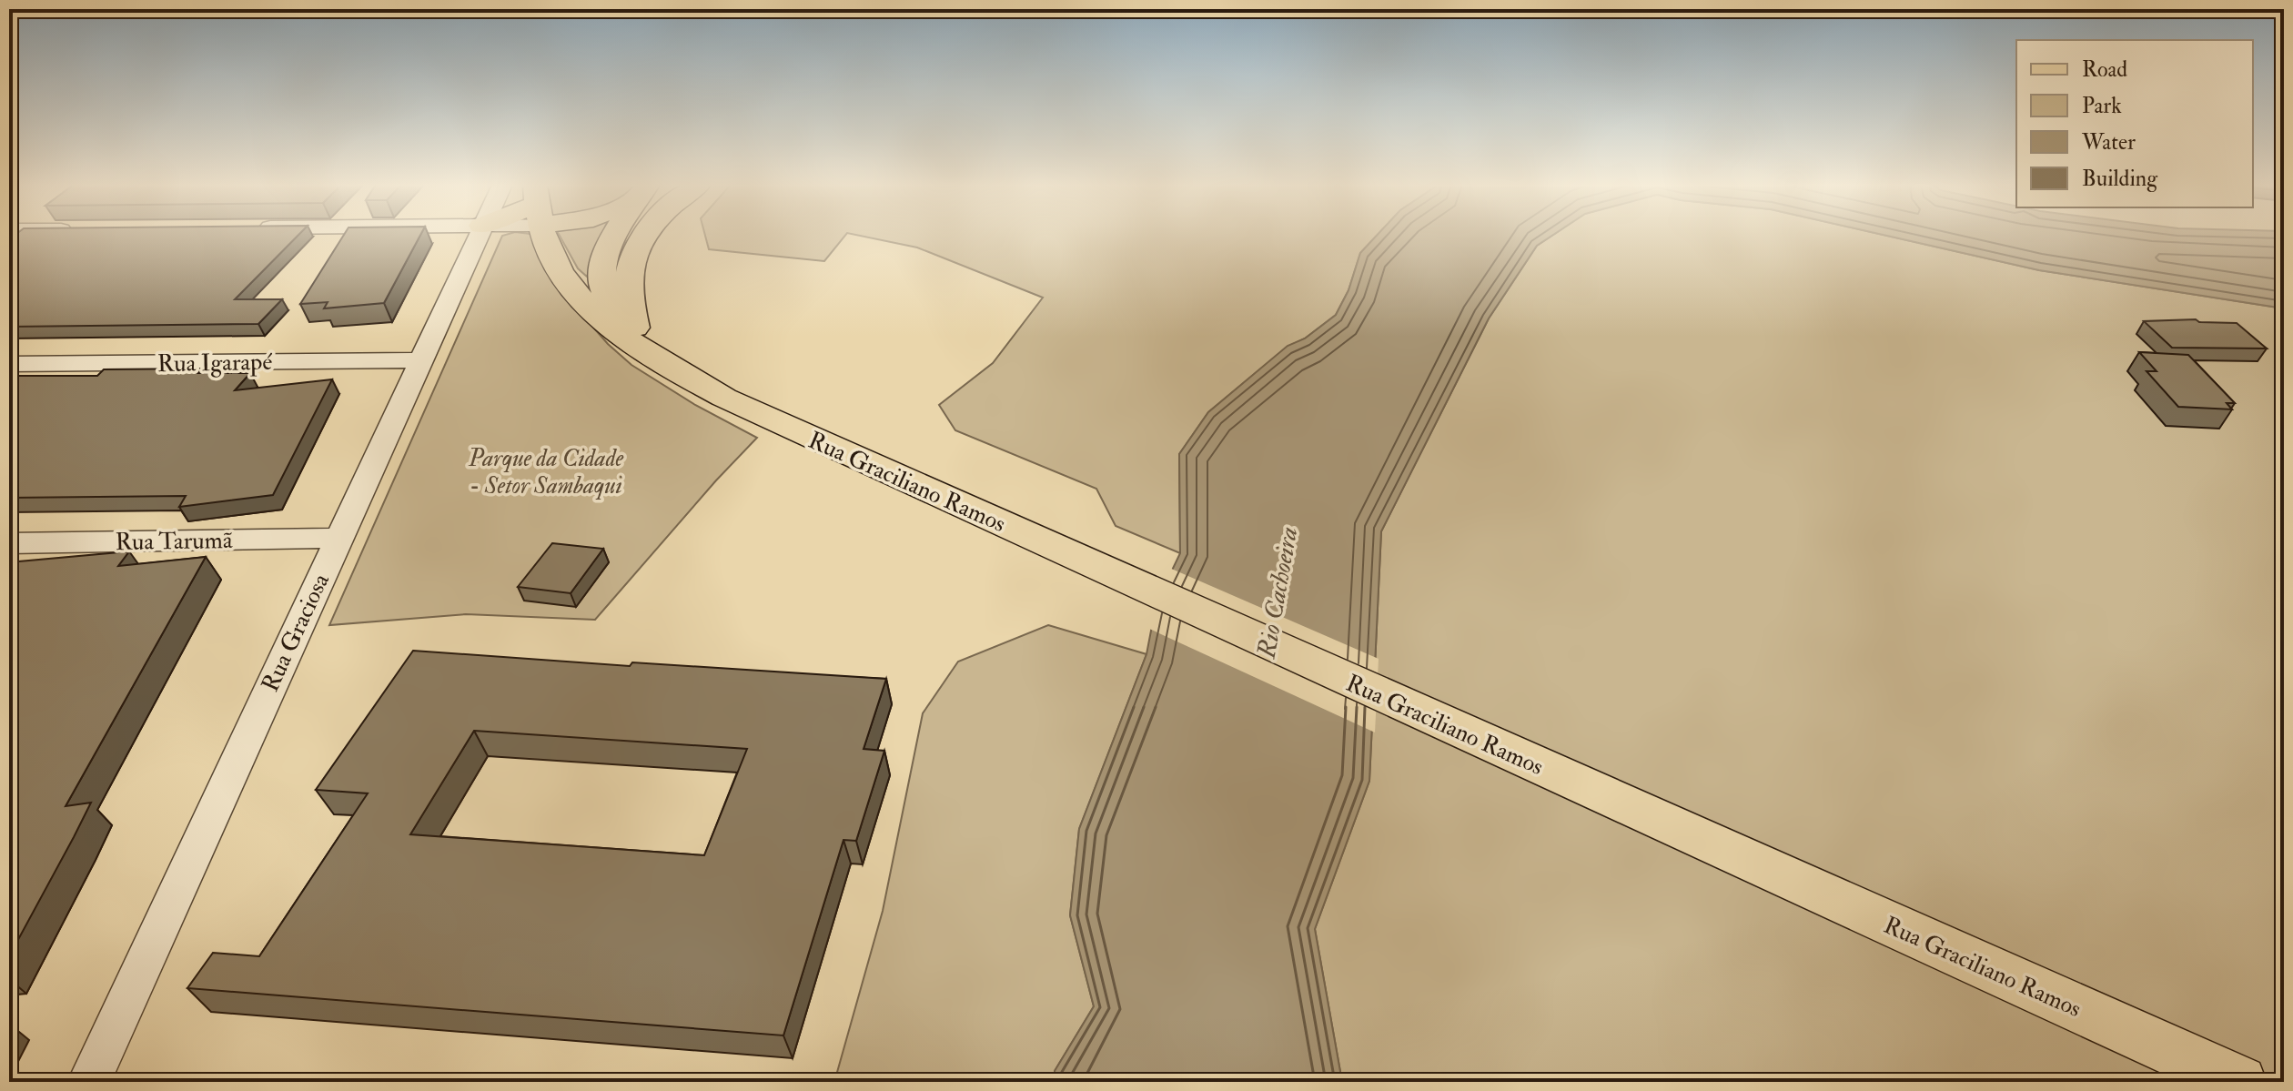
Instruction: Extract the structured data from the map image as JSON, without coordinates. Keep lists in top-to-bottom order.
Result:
{
  "streets": {
    "main road": ["Rua Graciliano Ramos"],
    "street": ["Rua Igarapé", "Rua Tarumã", "Rua Graciosa"]
  },
  "crossings": [
    ["Rua Igarapé", "Rua Graciosa"],
    ["Rua Tarumã", "Rua Graciosa"]
  ],
  "water": ["Rio Cachoeira"],
  "parks": ["Parque da Cidade - Setor Sambaqui"],
  "legend": [
    "Road",
    "Park",
    "Water",
    "Building"
  ]
}
